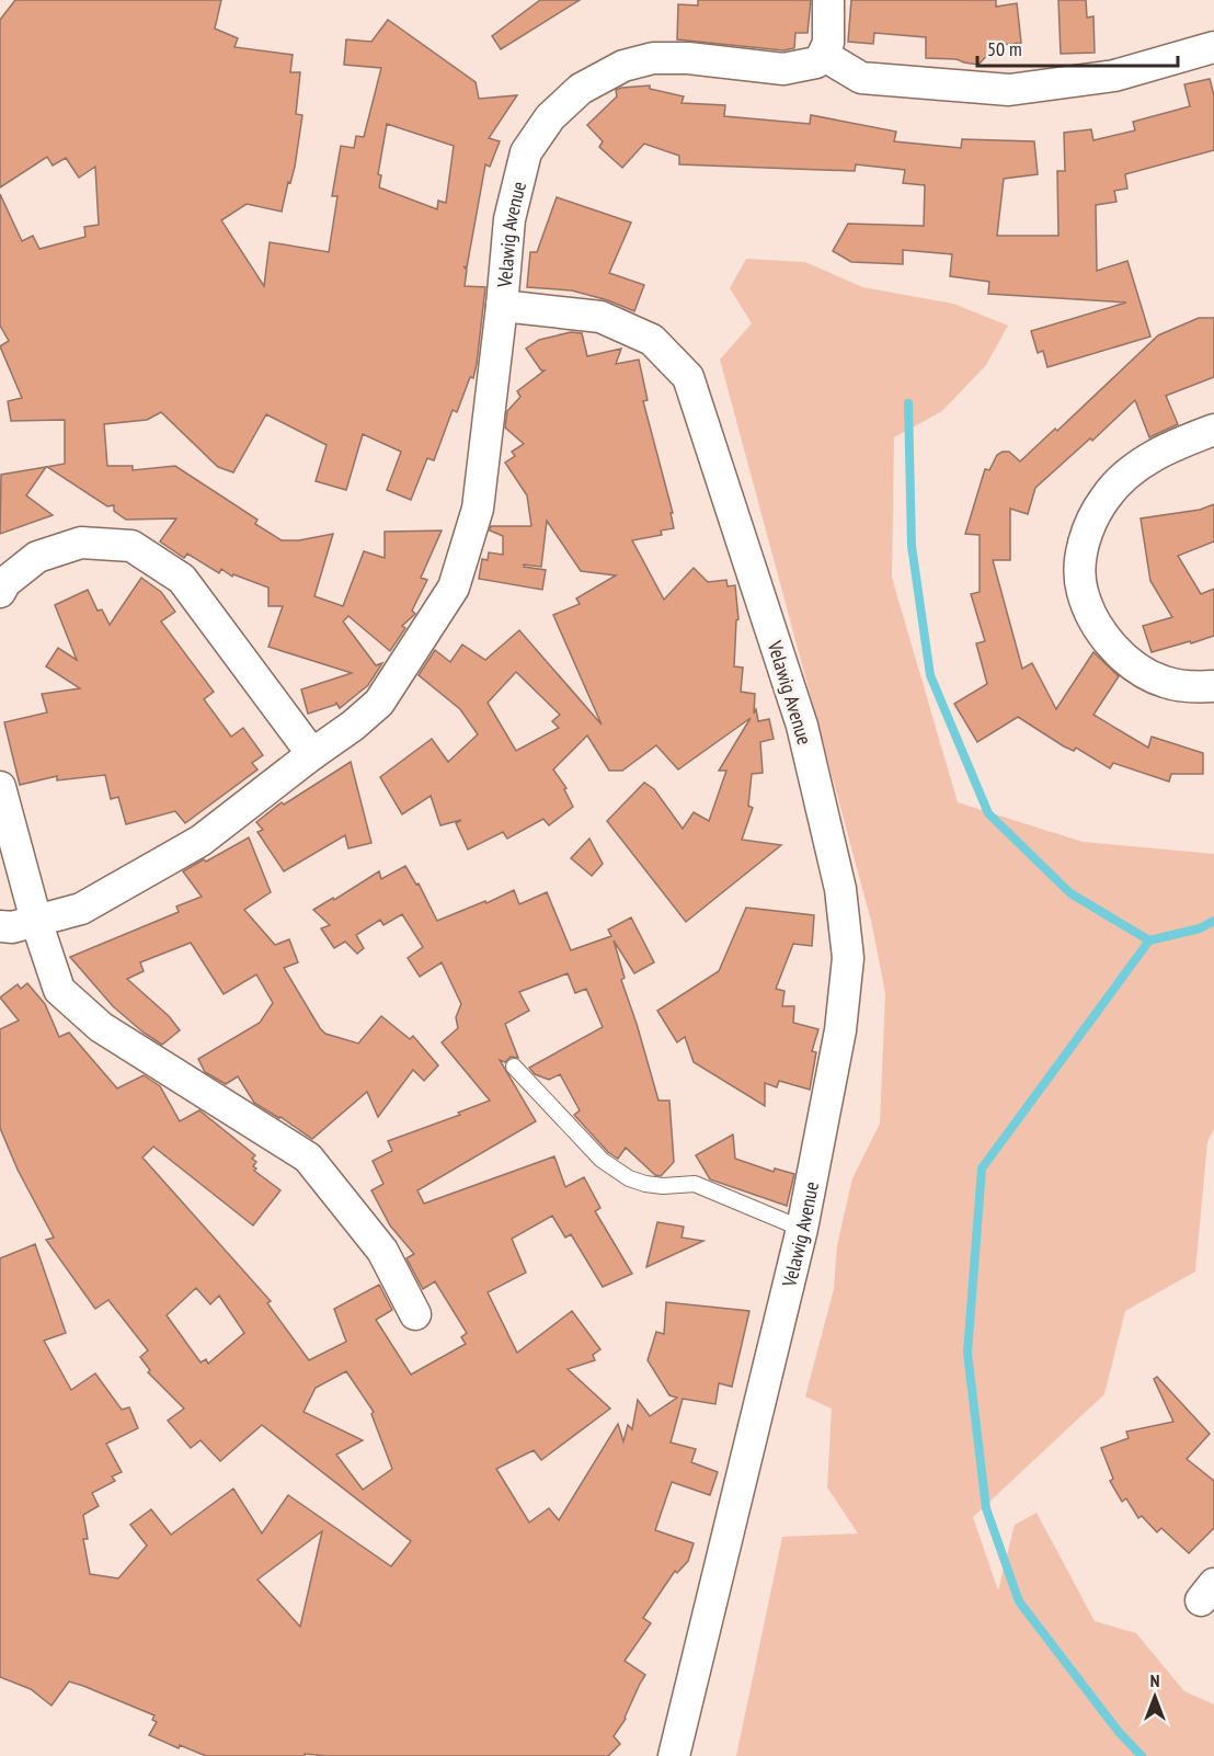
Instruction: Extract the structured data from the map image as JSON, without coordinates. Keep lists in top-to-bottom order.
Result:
{
  "streets": {
    "street": ["Velawig Avenue"]
  },
  "scale_bar": "50 m",
  "north": "top"
}
